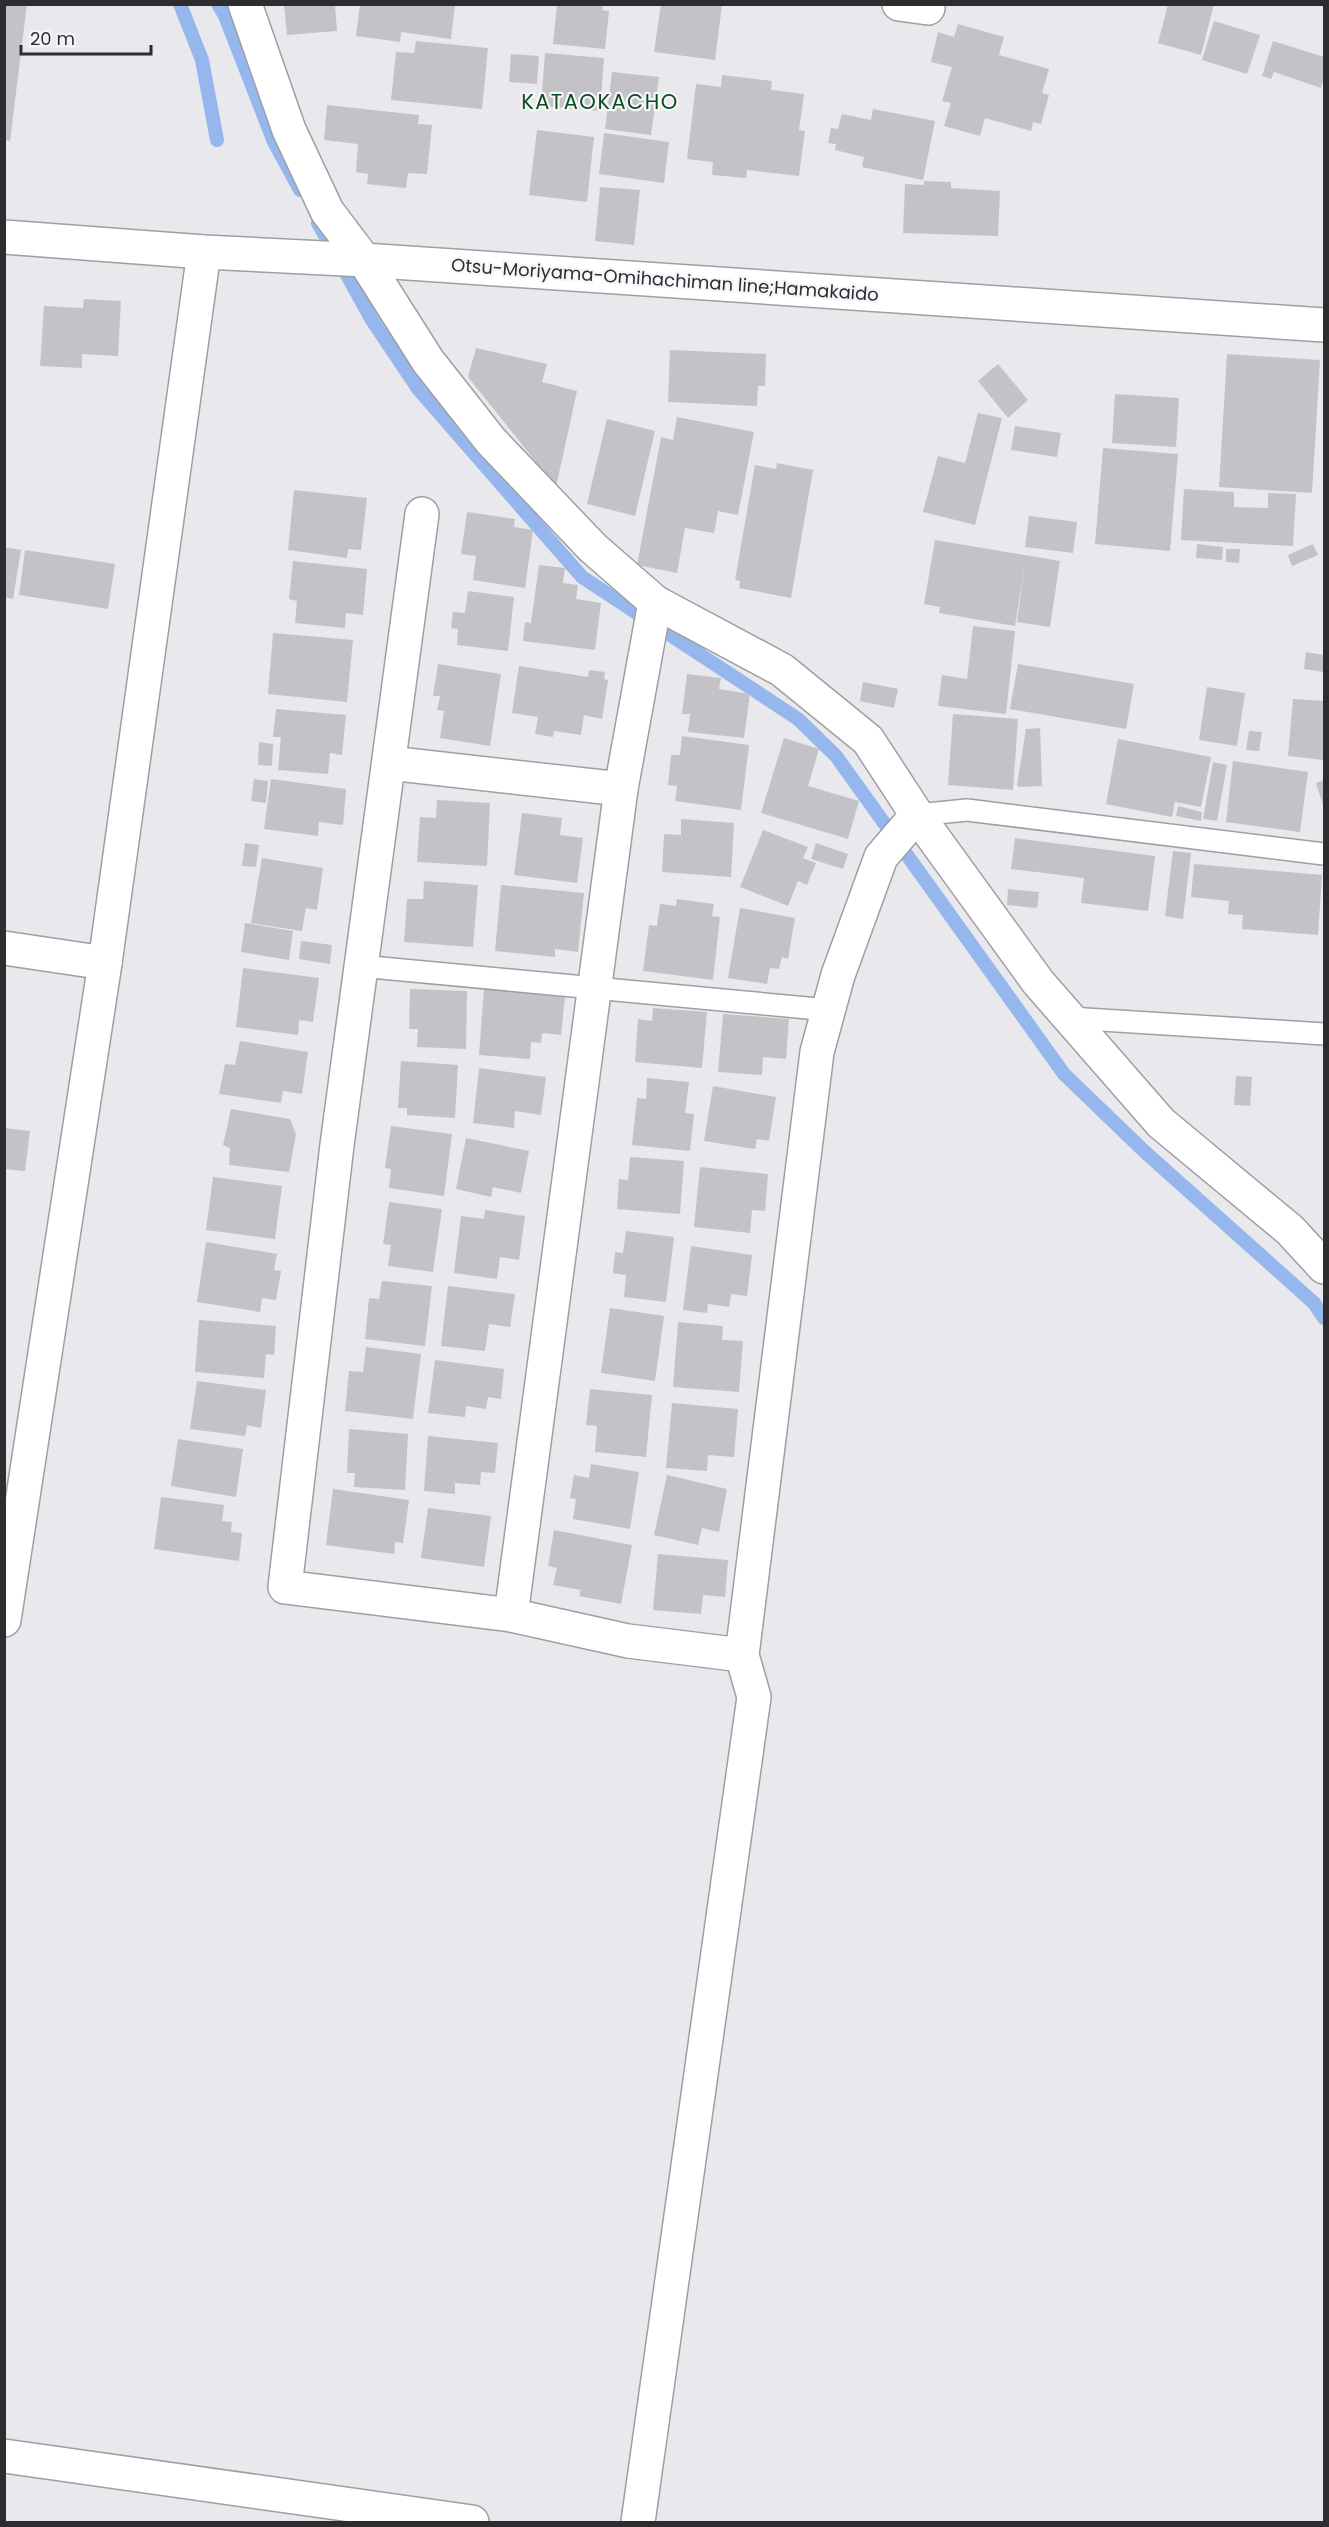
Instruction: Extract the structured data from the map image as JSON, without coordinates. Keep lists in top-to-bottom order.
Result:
{
  "streets": {
    "street": ["Otsu-Moriyama-Omihachiman line;Hamakaido"]
  },
  "districts": ["KATAOKACHO"],
  "scale_bar": "20 m"
}
